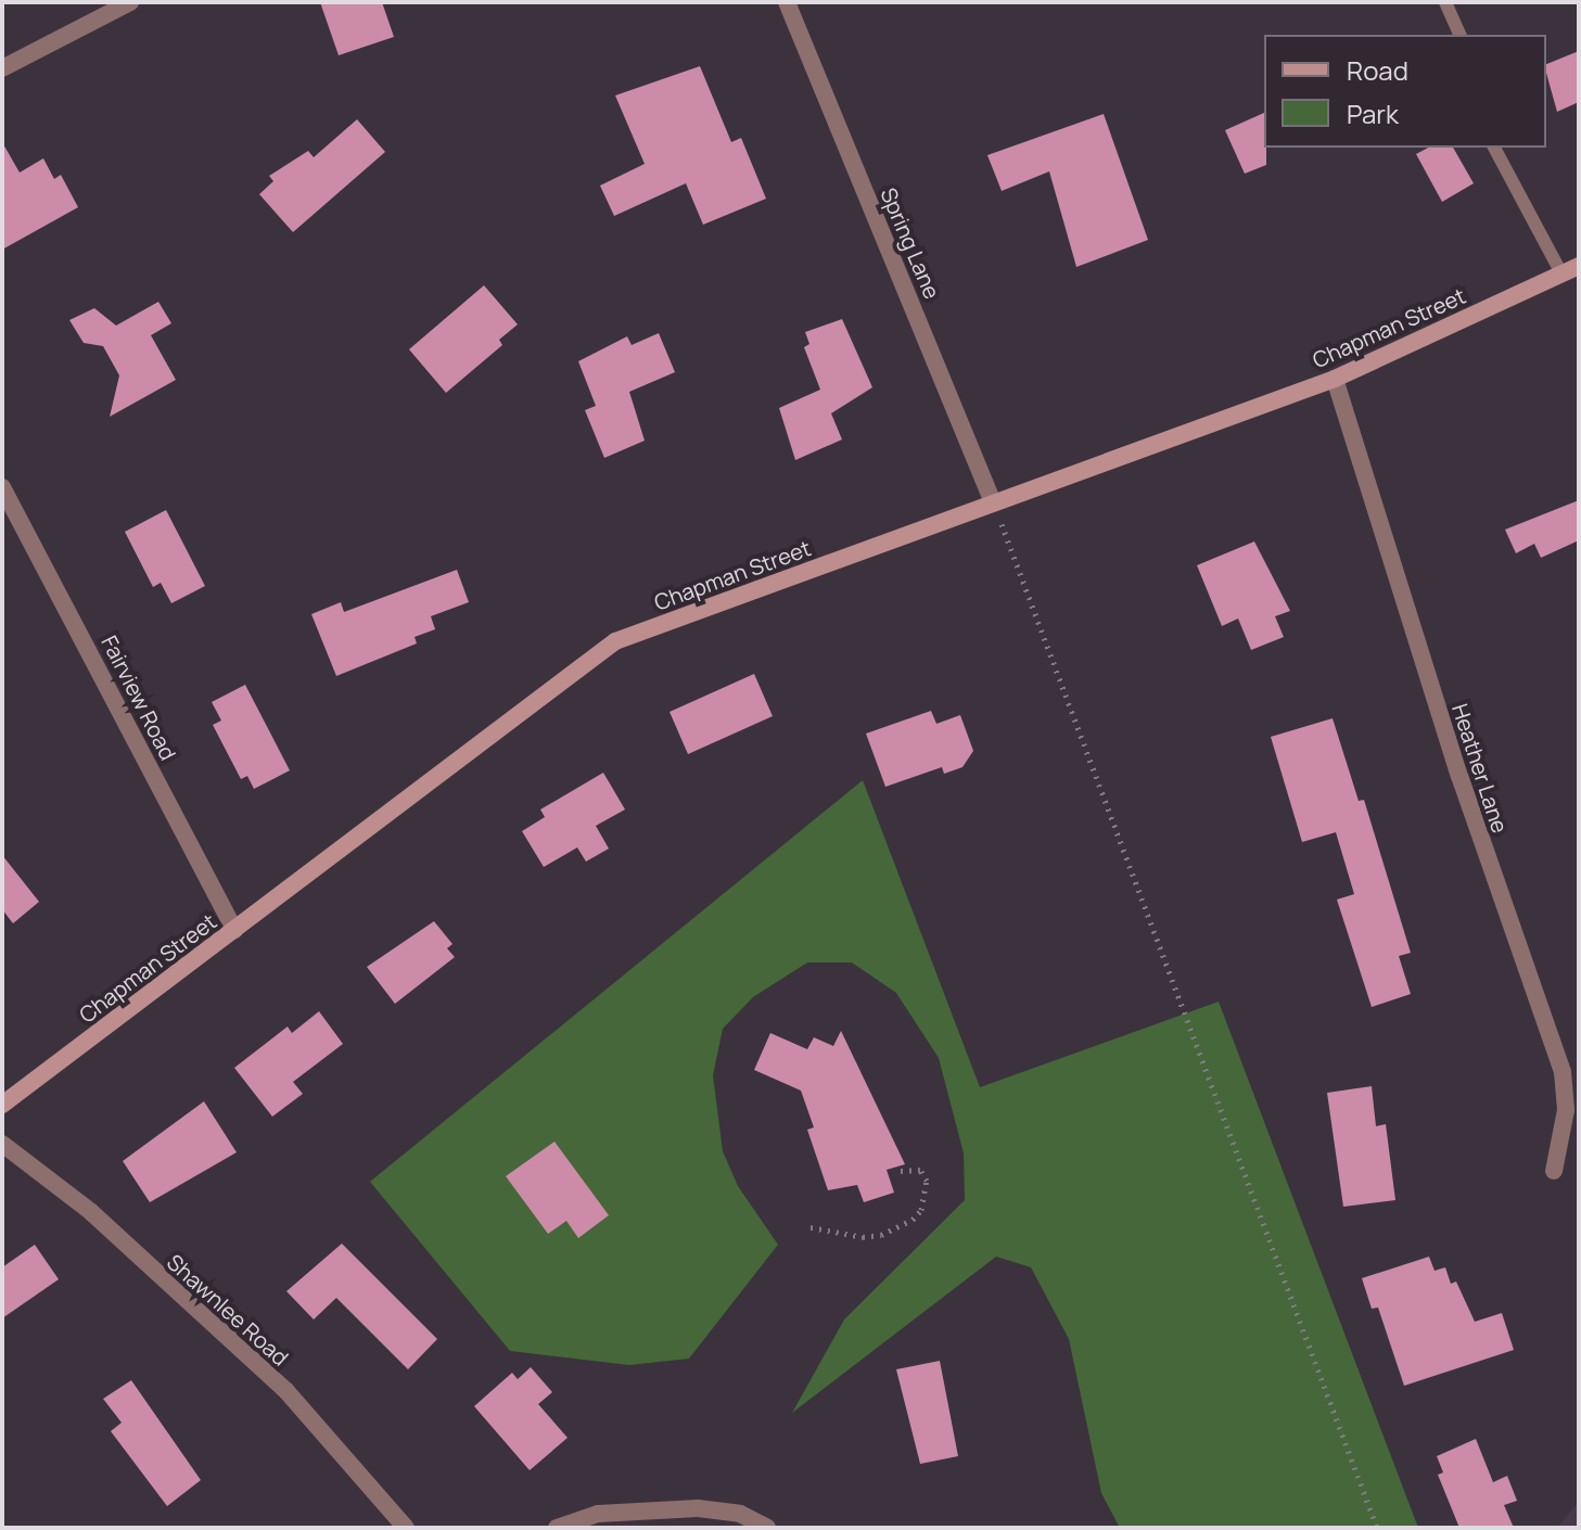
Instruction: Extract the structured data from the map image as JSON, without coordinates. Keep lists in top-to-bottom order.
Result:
{
  "streets": {
    "street": [
      "Spring Lane",
      "Chapman Street",
      "Fairview Road",
      "Heather Lane",
      "Shawnlee Road"
    ]
  },
  "crossings": [
    ["Spring Lane", "Chapman Street"],
    ["Chapman Street", "Fairview Road"],
    ["Chapman Street", "Heather Lane"]
  ],
  "legend": ["Road", "Park"]
}
